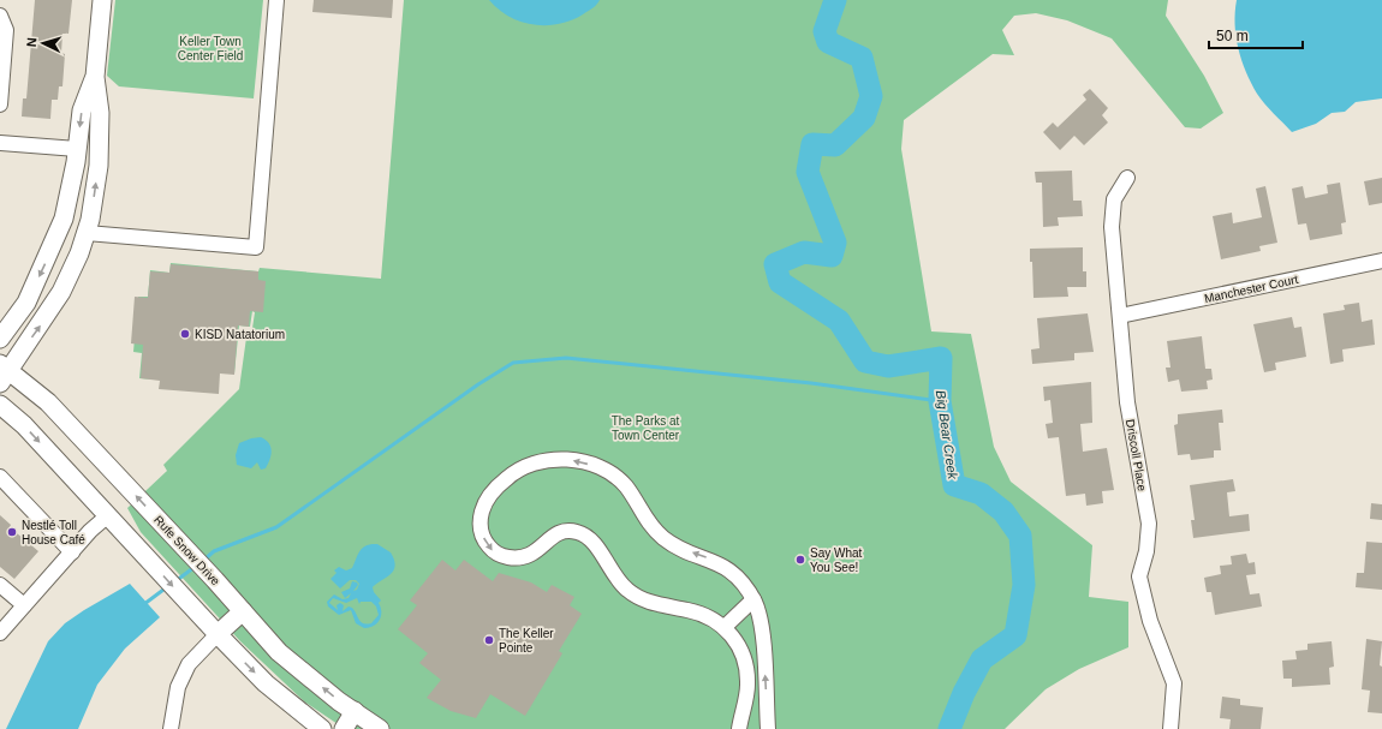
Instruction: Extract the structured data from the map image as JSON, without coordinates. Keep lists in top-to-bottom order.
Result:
{
  "streets": {
    "main road": ["Rufe Snow Drive"],
    "street": ["Manchester Court", "Driscoll Place"]
  },
  "crossings": [
    ["Manchester Court", "Driscoll Place"]
  ],
  "water": ["Big Bear Creek"],
  "parks": ["Keller Town Center Field", "The Parks at Town Center"],
  "places": [
    "KISD Natatorium",
    "Nestlé Toll House Café",
    "Say What You See!",
    "The Keller Pointe"
  ],
  "scale_bar": "50 m",
  "north": "left"
}
